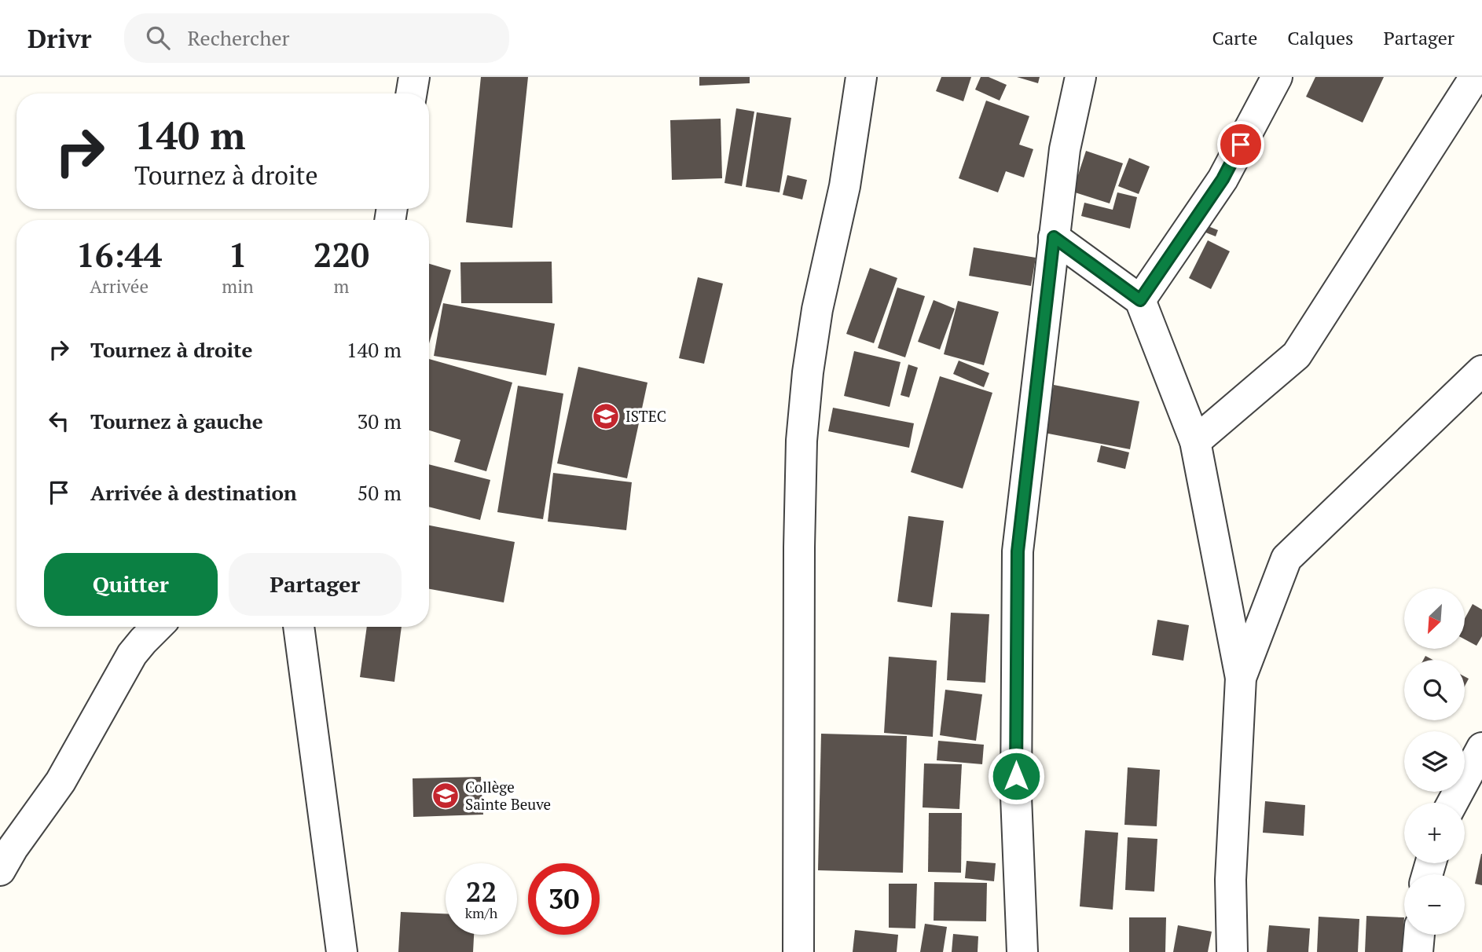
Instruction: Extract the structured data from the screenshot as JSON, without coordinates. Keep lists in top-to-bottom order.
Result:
{
  "places": {
    "school or university": ["ISTEC", "Collège Sainte Beuve"]
  },
  "north": "bottom left",
  "page": {
    "header": "Drivr",
    "search": "Rechercher",
    "nav": ["Carte", "Calques", "Partager"],
    "turn": ["140 m", "Tournez à droite"],
    "eta": [
      "16:44",
      "Arrivée",
      "1",
      "min",
      "220",
      "m"
    ],
    "list": [
      {
        "name": "Tournez à droite",
        "value": "140 m"
      },
      {
        "name": "Tournez à gauche",
        "value": "30 m"
      },
      {
        "name": "Arrivée à destination",
        "value": "50 m"
      }
    ],
    "buttons": ["Quitter", "Partager"],
    "map_buttons": ["+", "−"],
    "speed": "22 km/h",
    "limit": "30"
  }
}
